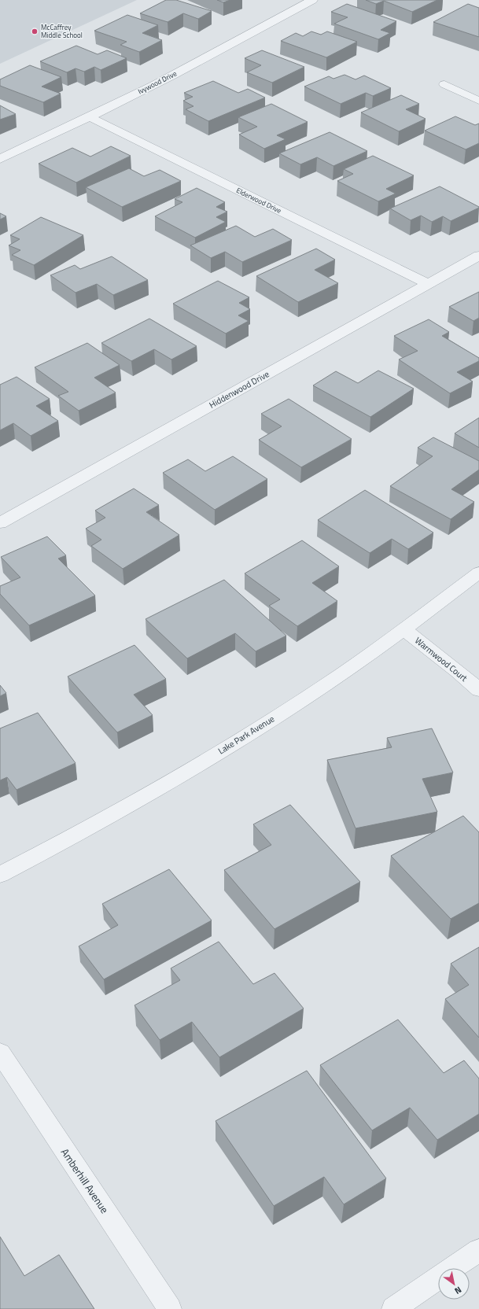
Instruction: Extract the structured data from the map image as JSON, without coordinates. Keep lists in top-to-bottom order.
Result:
{
  "streets": {
    "street": [
      "Ivywood Drive",
      "Elderwood Drive",
      "Hiddenwood Drive",
      "Warmwood Court",
      "Lake Park Avenue",
      "Amberhill Avenue"
    ]
  },
  "crossings": [
    ["Ivywood Drive", "Elderwood Drive"],
    ["Elderwood Drive", "Hiddenwood Drive"],
    ["Warmwood Court", "Lake Park Avenue"]
  ],
  "places": ["McCaffrey Middle School"],
  "north": "bottom right"
}
